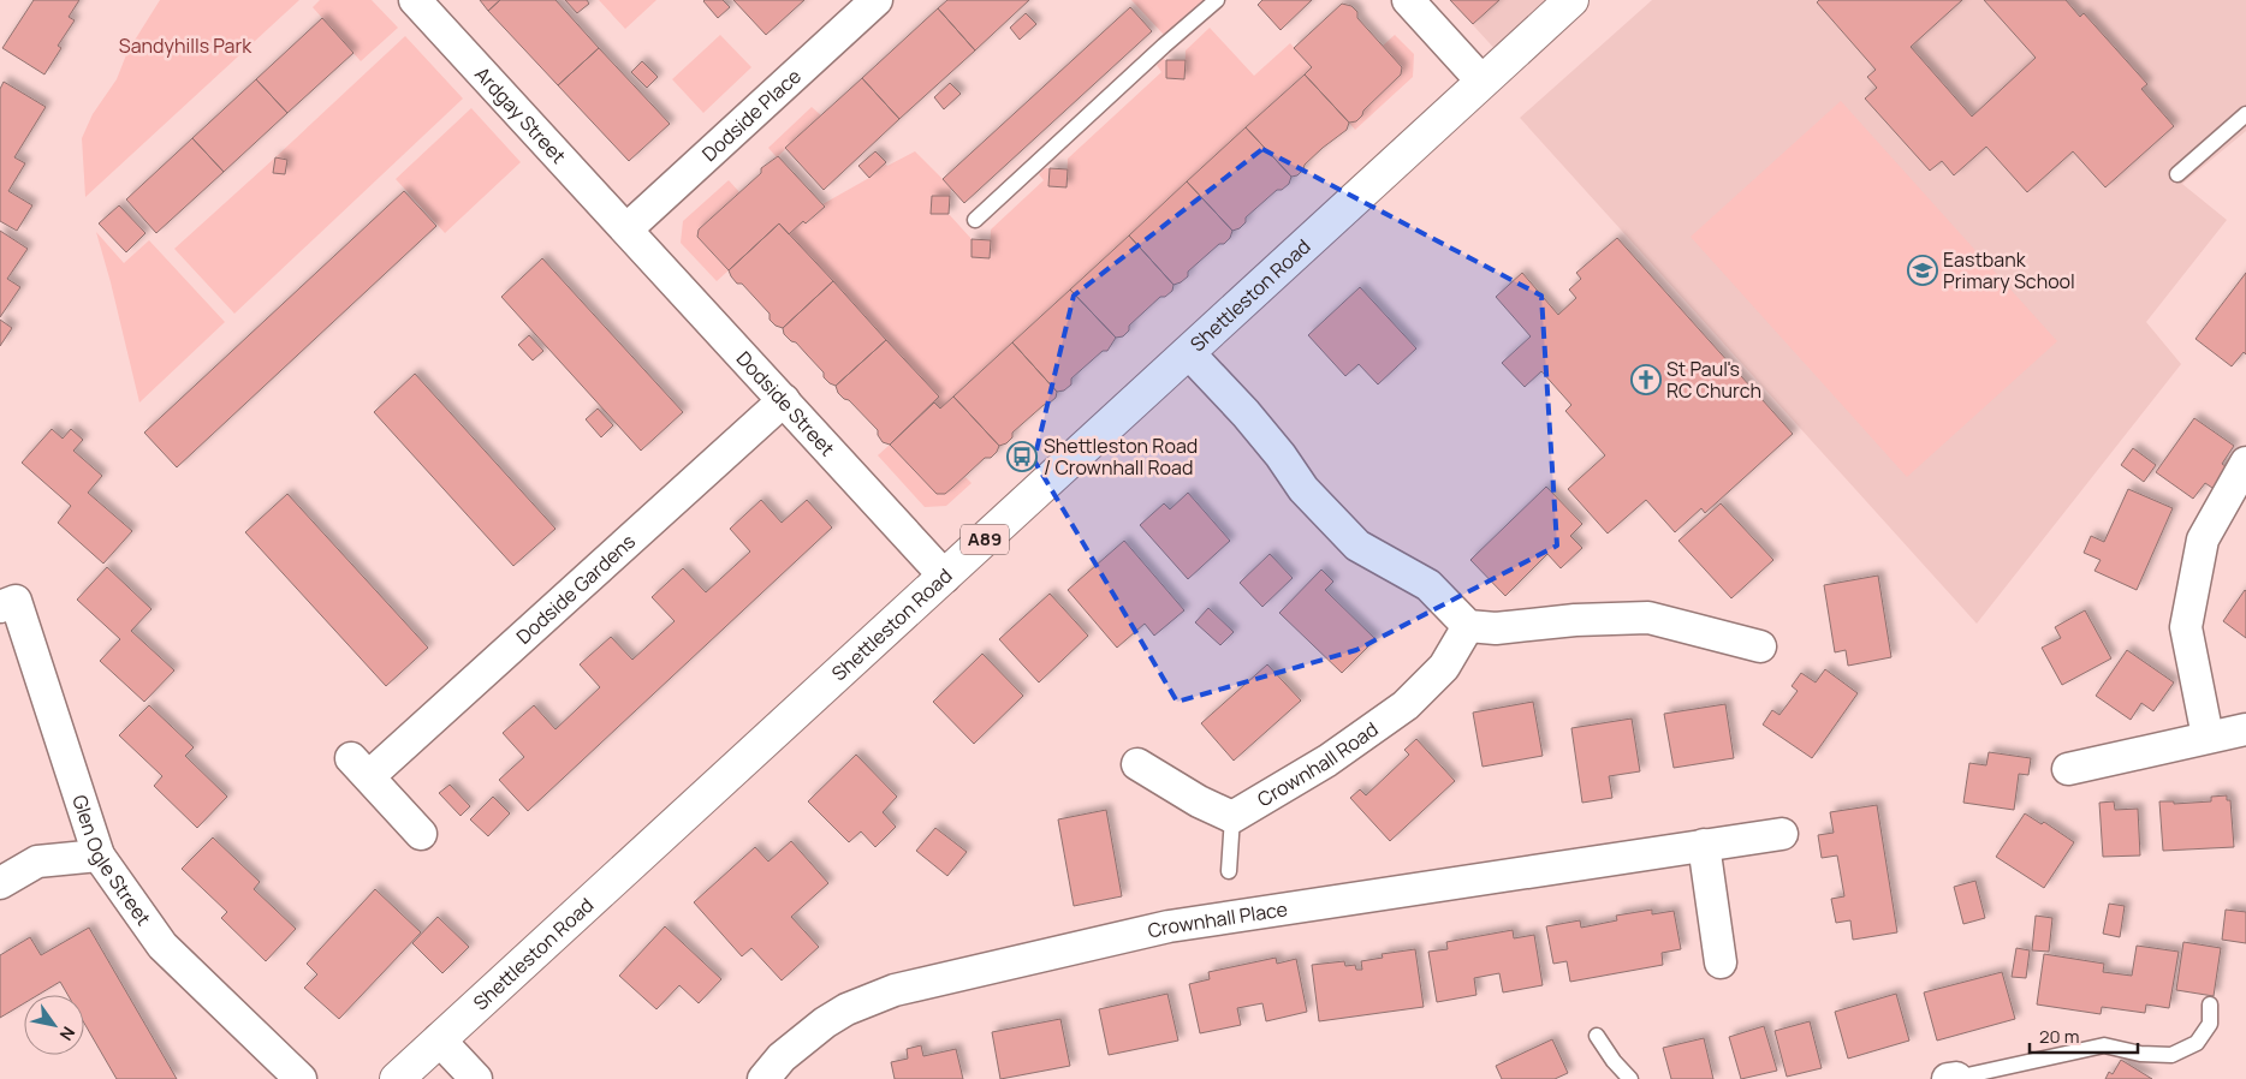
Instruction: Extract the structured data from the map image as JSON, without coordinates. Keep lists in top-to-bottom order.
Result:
{
  "streets": {
    "main road": ["Shettleston Road", "A89"],
    "street": [
      "Dodside Place",
      "Ardgay Street",
      "Dodside Street",
      "Dodside Gardens",
      "Crownhall Road",
      "Glen Ogle Street",
      "Crownhall Place"
    ]
  },
  "crossings": [
    ["Dodside Place", "Ardgay Street"],
    ["Dodside Place", "Dodside Street"],
    ["Ardgay Street", "Dodside Street"],
    ["Shettleston Road", "Dodside Street"],
    ["Dodside Street", "Dodside Gardens"]
  ],
  "parks": ["Sandyhills Park"],
  "places": {
    "school or university": ["Eastbank Primary School"],
    "church": ["St Paul's RC Church"],
    "bus stop": ["Shettleston Road / Crownhall Road"]
  },
  "scale_bar": "20 m",
  "north": "bottom right"
}
